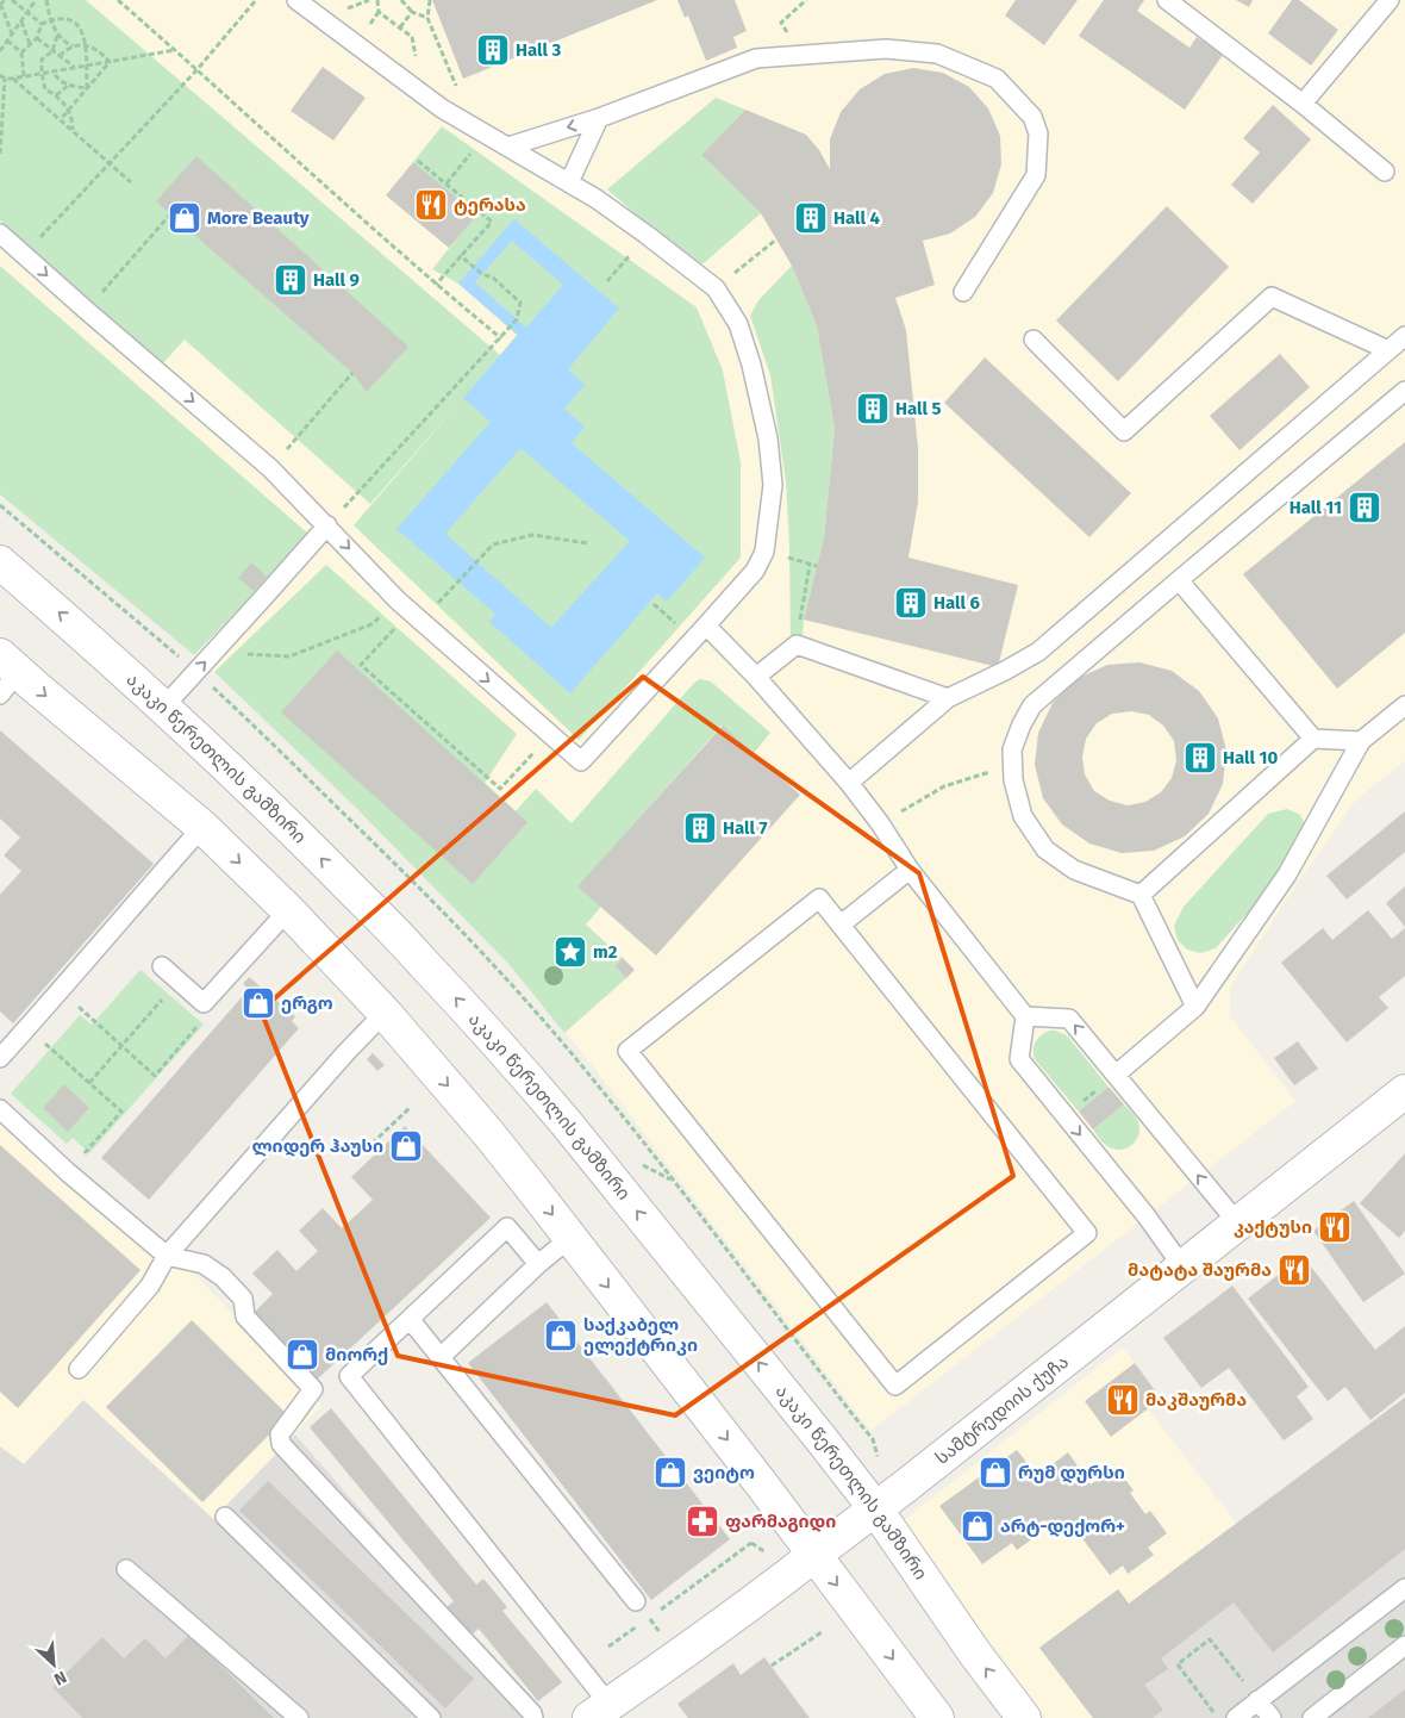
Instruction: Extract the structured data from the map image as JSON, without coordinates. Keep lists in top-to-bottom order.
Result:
{
  "streets": {
    "main road": ["აკაკი წერეთლის გამზირი", "სამტრედიის ქუჩა"]
  },
  "crossings": [
    ["აკაკი წერეთლის გამზირი", "სამტრედიის ქუჩა"]
  ],
  "places": {
    "building": [
      "Hall 3",
      "Hall 4",
      "Hall 9",
      "Hall 5",
      "Hall 11",
      "Hall 6",
      "Hall 10",
      "Hall 7"
    ],
    "restaurant": [
      "ტერასა",
      "კაქტუსი",
      "მატატა შაურმა",
      "მაკშაურმა"
    ],
    "shop": [
      "More Beauty",
      "ერგო",
      "ლიდერ ჰაუსი",
      "საქკაბელ ელექტრიკი",
      "მიორქ",
      "ვეიტო",
      "რუმ დურსი",
      "არტ-დექორ+"
    ],
    "place": ["m2"],
    "pharmacy": ["ფარმაგიდი"]
  },
  "north": "bottom right"
}
